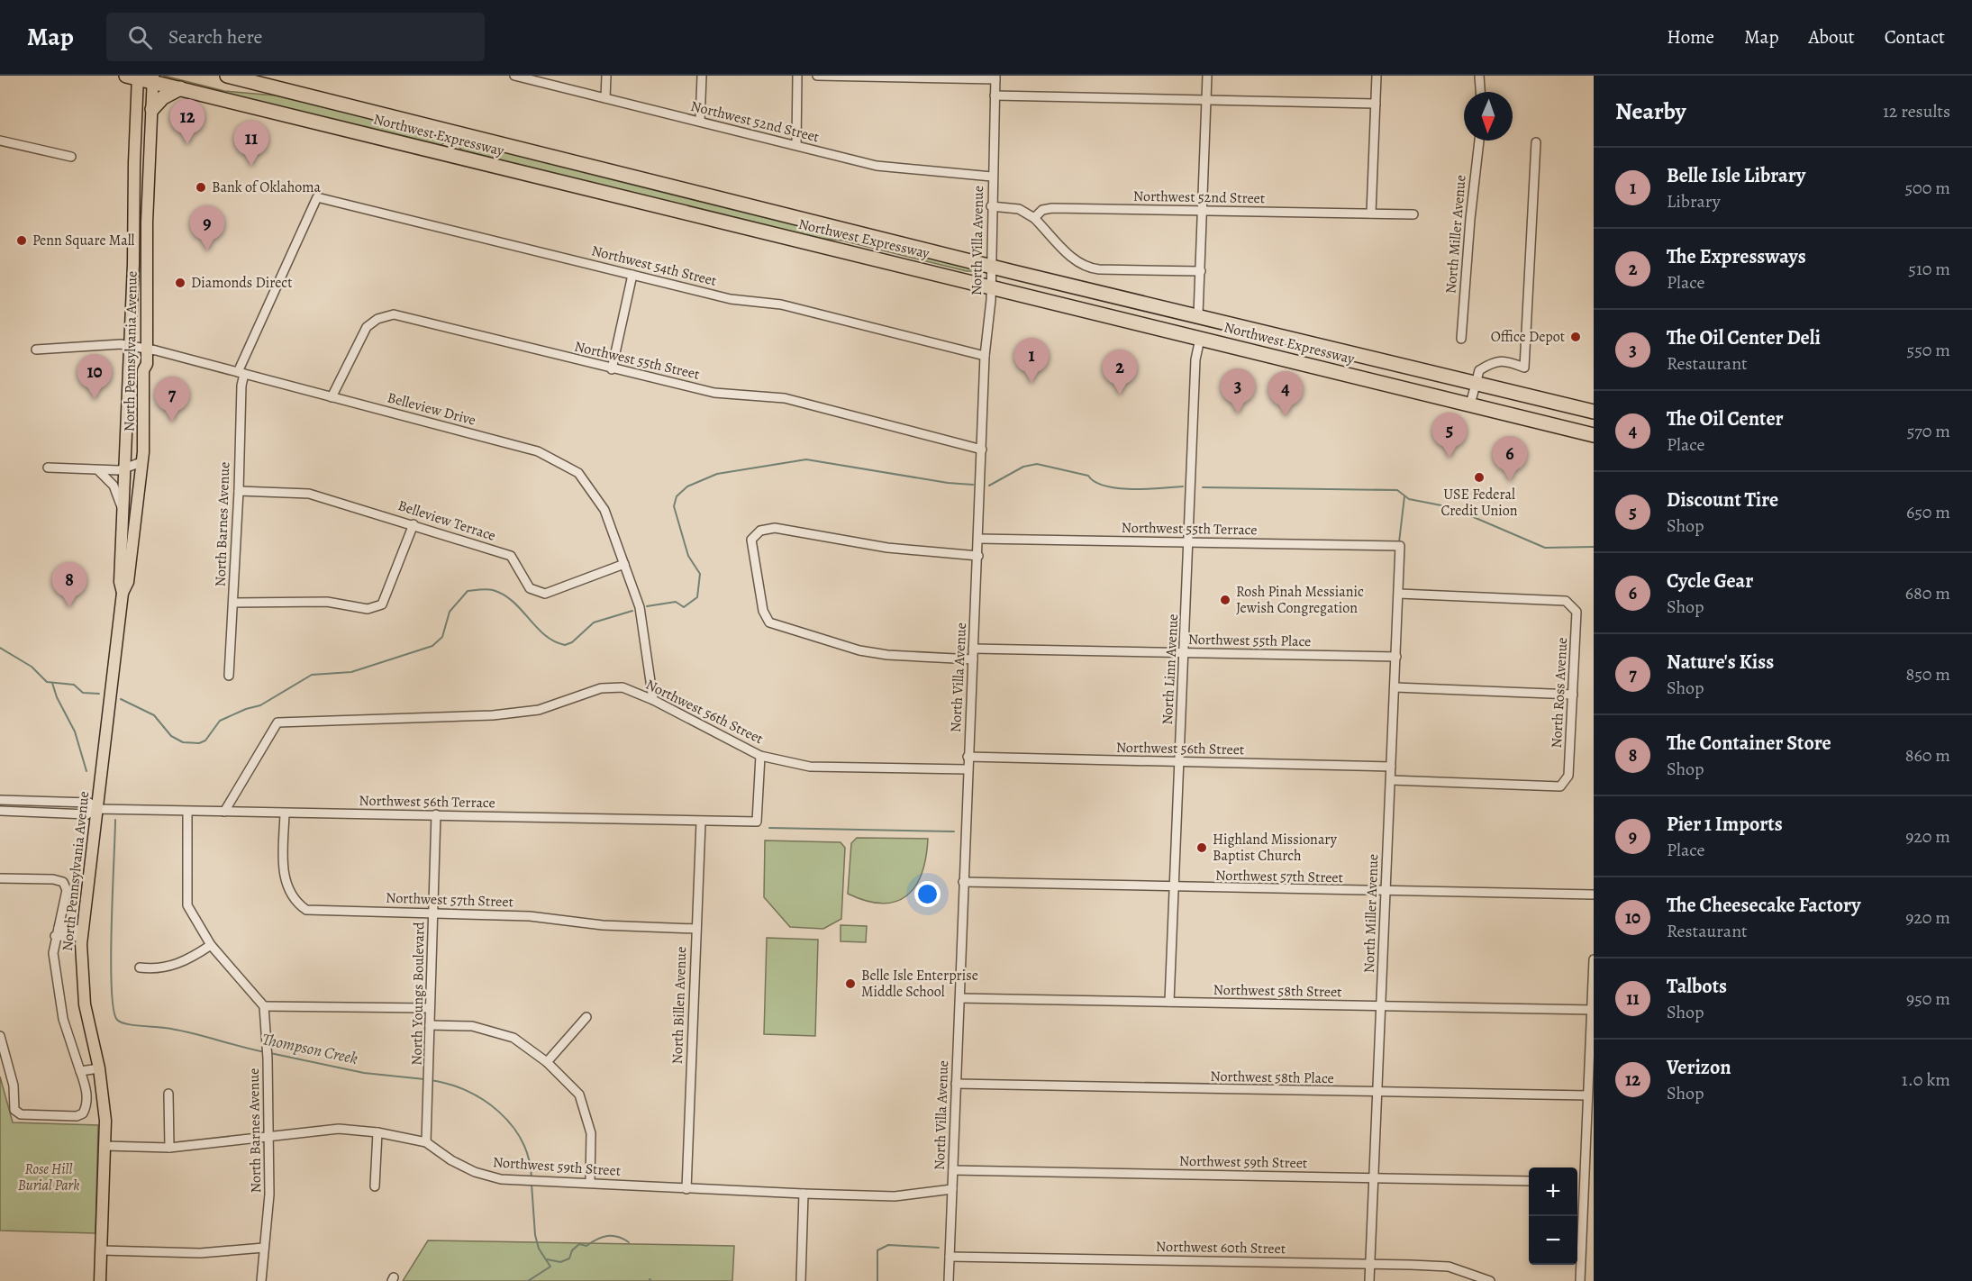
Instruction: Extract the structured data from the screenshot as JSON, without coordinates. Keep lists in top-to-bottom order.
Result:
{
  "streets": {
    "highway": ["Northwest Expressway"],
    "main road": ["North Pennsylvania Avenue"],
    "street": [
      "Northwest 52nd Street",
      "North Miller Avenue",
      "North Villa Avenue",
      "Northwest 54th Street",
      "Northwest 55th Street",
      "Belleview Drive",
      "Belleview Terrace",
      "North Barnes Avenue",
      "Northwest 55th Terrace",
      "Northwest 55th Place",
      "North Linn Avenue",
      "North Ross Avenue",
      "Northwest 56th Street",
      "Northwest 56th Terrace",
      "Northwest 57th Street",
      "Northwest 58th Street",
      "North Youngs Boulevard",
      "North Billen Avenue",
      "Northwest 58th Place",
      "Northwest 59th Street",
      "Northwest 60th Street"
    ]
  },
  "crossings": [
    ["Northwest 52nd Street", "North Villa Avenue"],
    ["Northwest Expressway", "North Villa Avenue"],
    ["Northwest Expressway", "North Pennsylvania Avenue"],
    ["Northwest Expressway", "North Linn Avenue"],
    ["North Miller Avenue", "Northwest 55th Terrace"],
    ["North Miller Avenue", "Northwest 55th Place"],
    ["North Miller Avenue", "North Ross Avenue"],
    ["North Miller Avenue", "Northwest 56th Street"],
    ["North Miller Avenue", "Northwest 57th Street"],
    ["North Miller Avenue", "Northwest 58th Street"],
    ["North Miller Avenue", "Northwest 58th Place"],
    ["North Miller Avenue", "Northwest 59th Street"],
    ["North Miller Avenue", "Northwest 60th Street"],
    ["North Villa Avenue", "Northwest 54th Street"],
    ["North Villa Avenue", "Northwest 55th Street"],
    ["North Villa Avenue", "Northwest 55th Terrace"],
    ["North Villa Avenue", "Northwest 55th Place"],
    ["North Villa Avenue", "Northwest 56th Street"],
    ["North Villa Avenue", "Northwest 57th Street"],
    ["North Villa Avenue", "Northwest 58th Street"],
    ["North Villa Avenue", "Northwest 58th Place"],
    ["North Villa Avenue", "Northwest 59th Street"],
    ["North Villa Avenue", "Northwest 60th Street"],
    ["Northwest 54th Street", "North Barnes Avenue"],
    ["North Pennsylvania Avenue", "Belleview Drive"],
    ["North Pennsylvania Avenue", "Northwest 56th Terrace"],
    ["North Pennsylvania Avenue", "Northwest 59th Street"],
    ["Northwest 55th Street", "Belleview Drive"],
    ["Belleview Drive", "Belleview Terrace"],
    ["Belleview Drive", "North Barnes Avenue"],
    ["Belleview Drive", "Northwest 56th Street"],
    ["Belleview Terrace", "North Barnes Avenue"],
    ["North Barnes Avenue", "Northwest 59th Street"],
    ["Northwest 55th Terrace", "North Linn Avenue"],
    ["Northwest 55th Place", "North Linn Avenue"],
    ["North Linn Avenue", "Northwest 56th Street"],
    ["North Linn Avenue", "Northwest 57th Street"],
    ["North Linn Avenue", "Northwest 58th Street"],
    ["Northwest 56th Street", "Northwest 56th Terrace"],
    ["Northwest 56th Terrace", "Northwest 57th Street"],
    ["Northwest 56th Terrace", "North Youngs Boulevard"],
    ["Northwest 56th Terrace", "North Billen Avenue"],
    ["Northwest 57th Street", "North Youngs Boulevard"],
    ["Northwest 57th Street", "North Billen Avenue"],
    ["North Youngs Boulevard", "Northwest 59th Street"],
    ["North Billen Avenue", "Northwest 59th Street"]
  ],
  "water": ["Thompson Creek"],
  "parks": ["Rose Hill Burial Park"],
  "places": [
    "Bank of Oklahoma",
    "Penn Square Mall",
    "Diamonds Direct",
    "Office Depot",
    "USE Federal Credit Union",
    "Rosh Pinah Messianic Jewish Congregation",
    "Highland Missionary Baptist Church",
    "Belle Isle Enterprise Middle School"
  ],
  "north": "bottom",
  "page": {
    "header": "Map",
    "search": "Search here",
    "nav": [
      "Home",
      "Map",
      "About",
      "Contact"
    ],
    "heading": ["Nearby", "12 results"],
    "pins": [
      "12",
      "11",
      "9",
      "1",
      "2",
      "10",
      "3",
      "4",
      "7",
      "5",
      "6",
      "8"
    ],
    "list": [
      {
        "mark": "1",
        "name": "Belle Isle Library",
        "note": "Library",
        "value": "500 m"
      },
      {
        "mark": "2",
        "name": "The Expressways",
        "note": "Place",
        "value": "510 m"
      },
      {
        "mark": "3",
        "name": "The Oil Center Deli",
        "note": "Restaurant",
        "value": "550 m"
      },
      {
        "mark": "4",
        "name": "The Oil Center",
        "note": "Place",
        "value": "570 m"
      },
      {
        "mark": "5",
        "name": "Discount Tire",
        "note": "Shop",
        "value": "650 m"
      },
      {
        "mark": "6",
        "name": "Cycle Gear",
        "note": "Shop",
        "value": "680 m"
      },
      {
        "mark": "7",
        "name": "Nature's Kiss",
        "note": "Shop",
        "value": "850 m"
      },
      {
        "mark": "8",
        "name": "The Container Store",
        "note": "Shop",
        "value": "860 m"
      },
      {
        "mark": "9",
        "name": "Pier 1 Imports",
        "note": "Place",
        "value": "920 m"
      },
      {
        "mark": "10",
        "name": "The Cheesecake Factory",
        "note": "Restaurant",
        "value": "920 m"
      },
      {
        "mark": "11",
        "name": "Talbots",
        "note": "Shop",
        "value": "950 m"
      },
      {
        "mark": "12",
        "name": "Verizon",
        "note": "Shop",
        "value": "1.0 km"
      }
    ],
    "map_buttons": ["+", "−"]
  }
}
